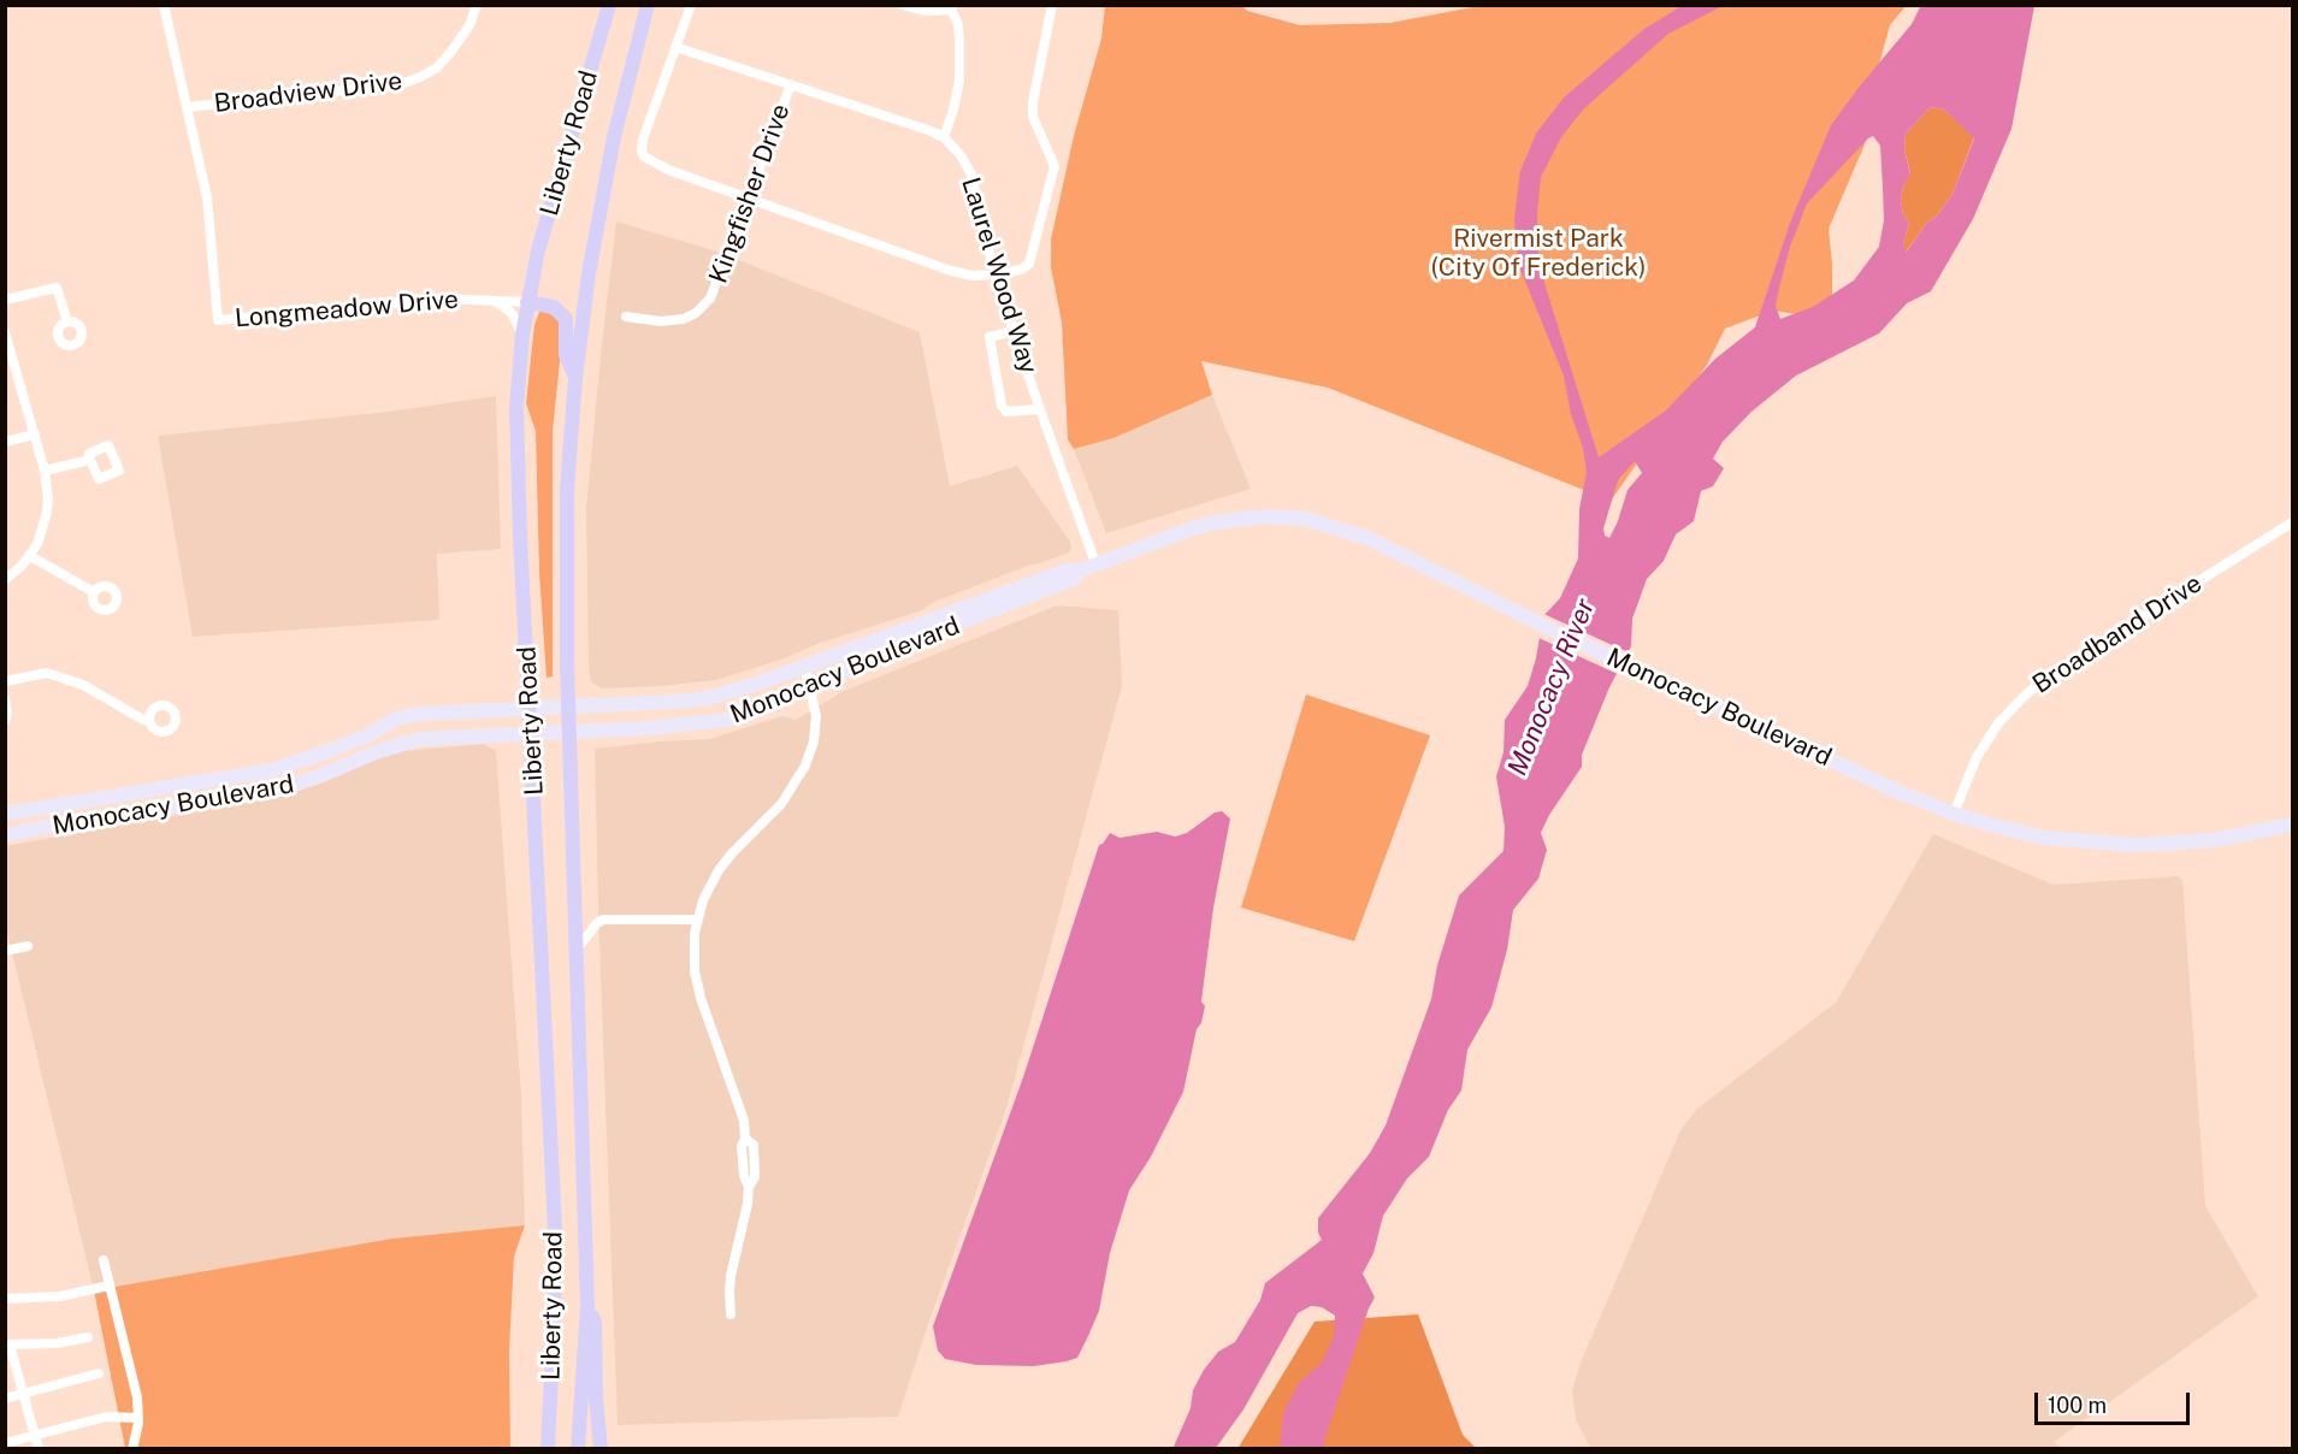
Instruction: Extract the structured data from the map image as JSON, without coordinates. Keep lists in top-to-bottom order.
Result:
{
  "streets": {
    "main road": ["Liberty Road", "Monocacy Boulevard"],
    "street": [
      "Broadview Drive",
      "Kingfisher Drive",
      "Laurel Wood Way",
      "Longmeadow Drive",
      "Broadband Drive"
    ]
  },
  "crossings": [
    ["Broadview Drive", "Longmeadow Drive"],
    ["Liberty Road", "Longmeadow Drive"],
    ["Liberty Road", "Monocacy Boulevard"],
    ["Kingfisher Drive", "Laurel Wood Way"],
    ["Laurel Wood Way", "Monocacy Boulevard"],
    ["Broadband Drive", "Monocacy Boulevard"]
  ],
  "water": ["Monocacy River"],
  "parks": ["Rivermist Park (City Of Frederick)"],
  "scale_bar": "100 m"
}
